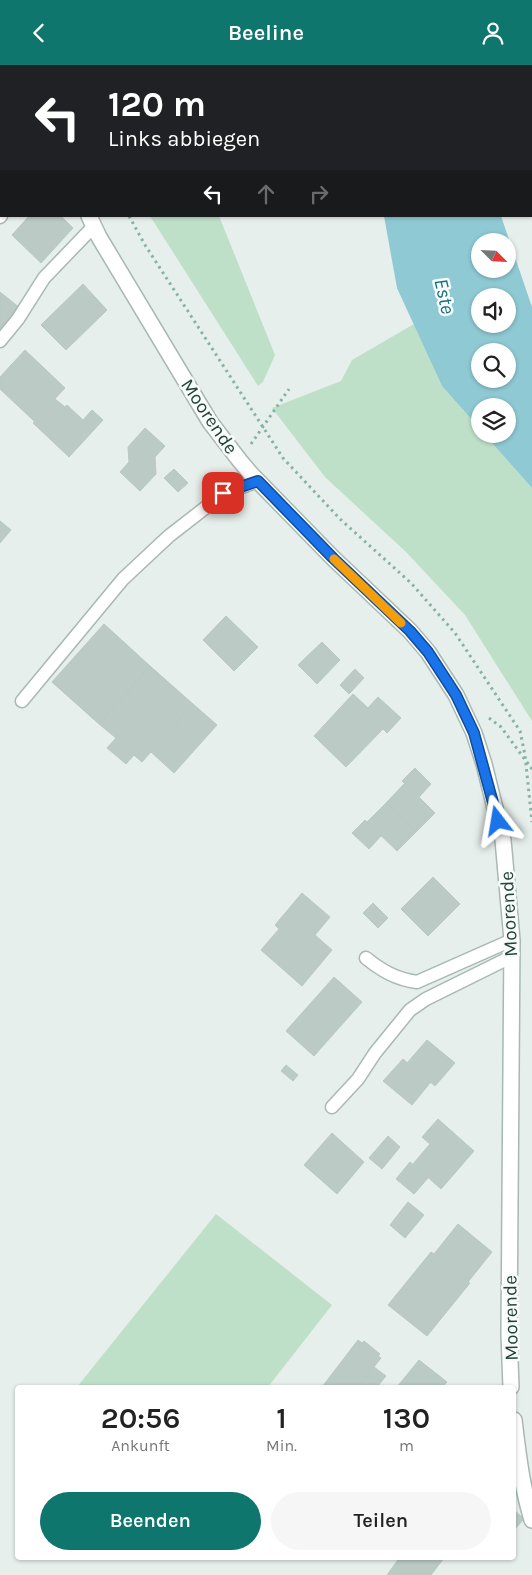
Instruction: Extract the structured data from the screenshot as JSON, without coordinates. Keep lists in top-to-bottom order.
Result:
{
  "streets": {
    "street": ["Moorende"]
  },
  "water": ["Este"],
  "north": "bottom right",
  "page": {
    "header": "Beeline",
    "turn": ["120 m", "Links abbiegen"],
    "eta": [
      "20:56",
      "Ankunft",
      "1",
      "Min.",
      "130",
      "m"
    ],
    "buttons": ["Beenden", "Teilen"]
  }
}
